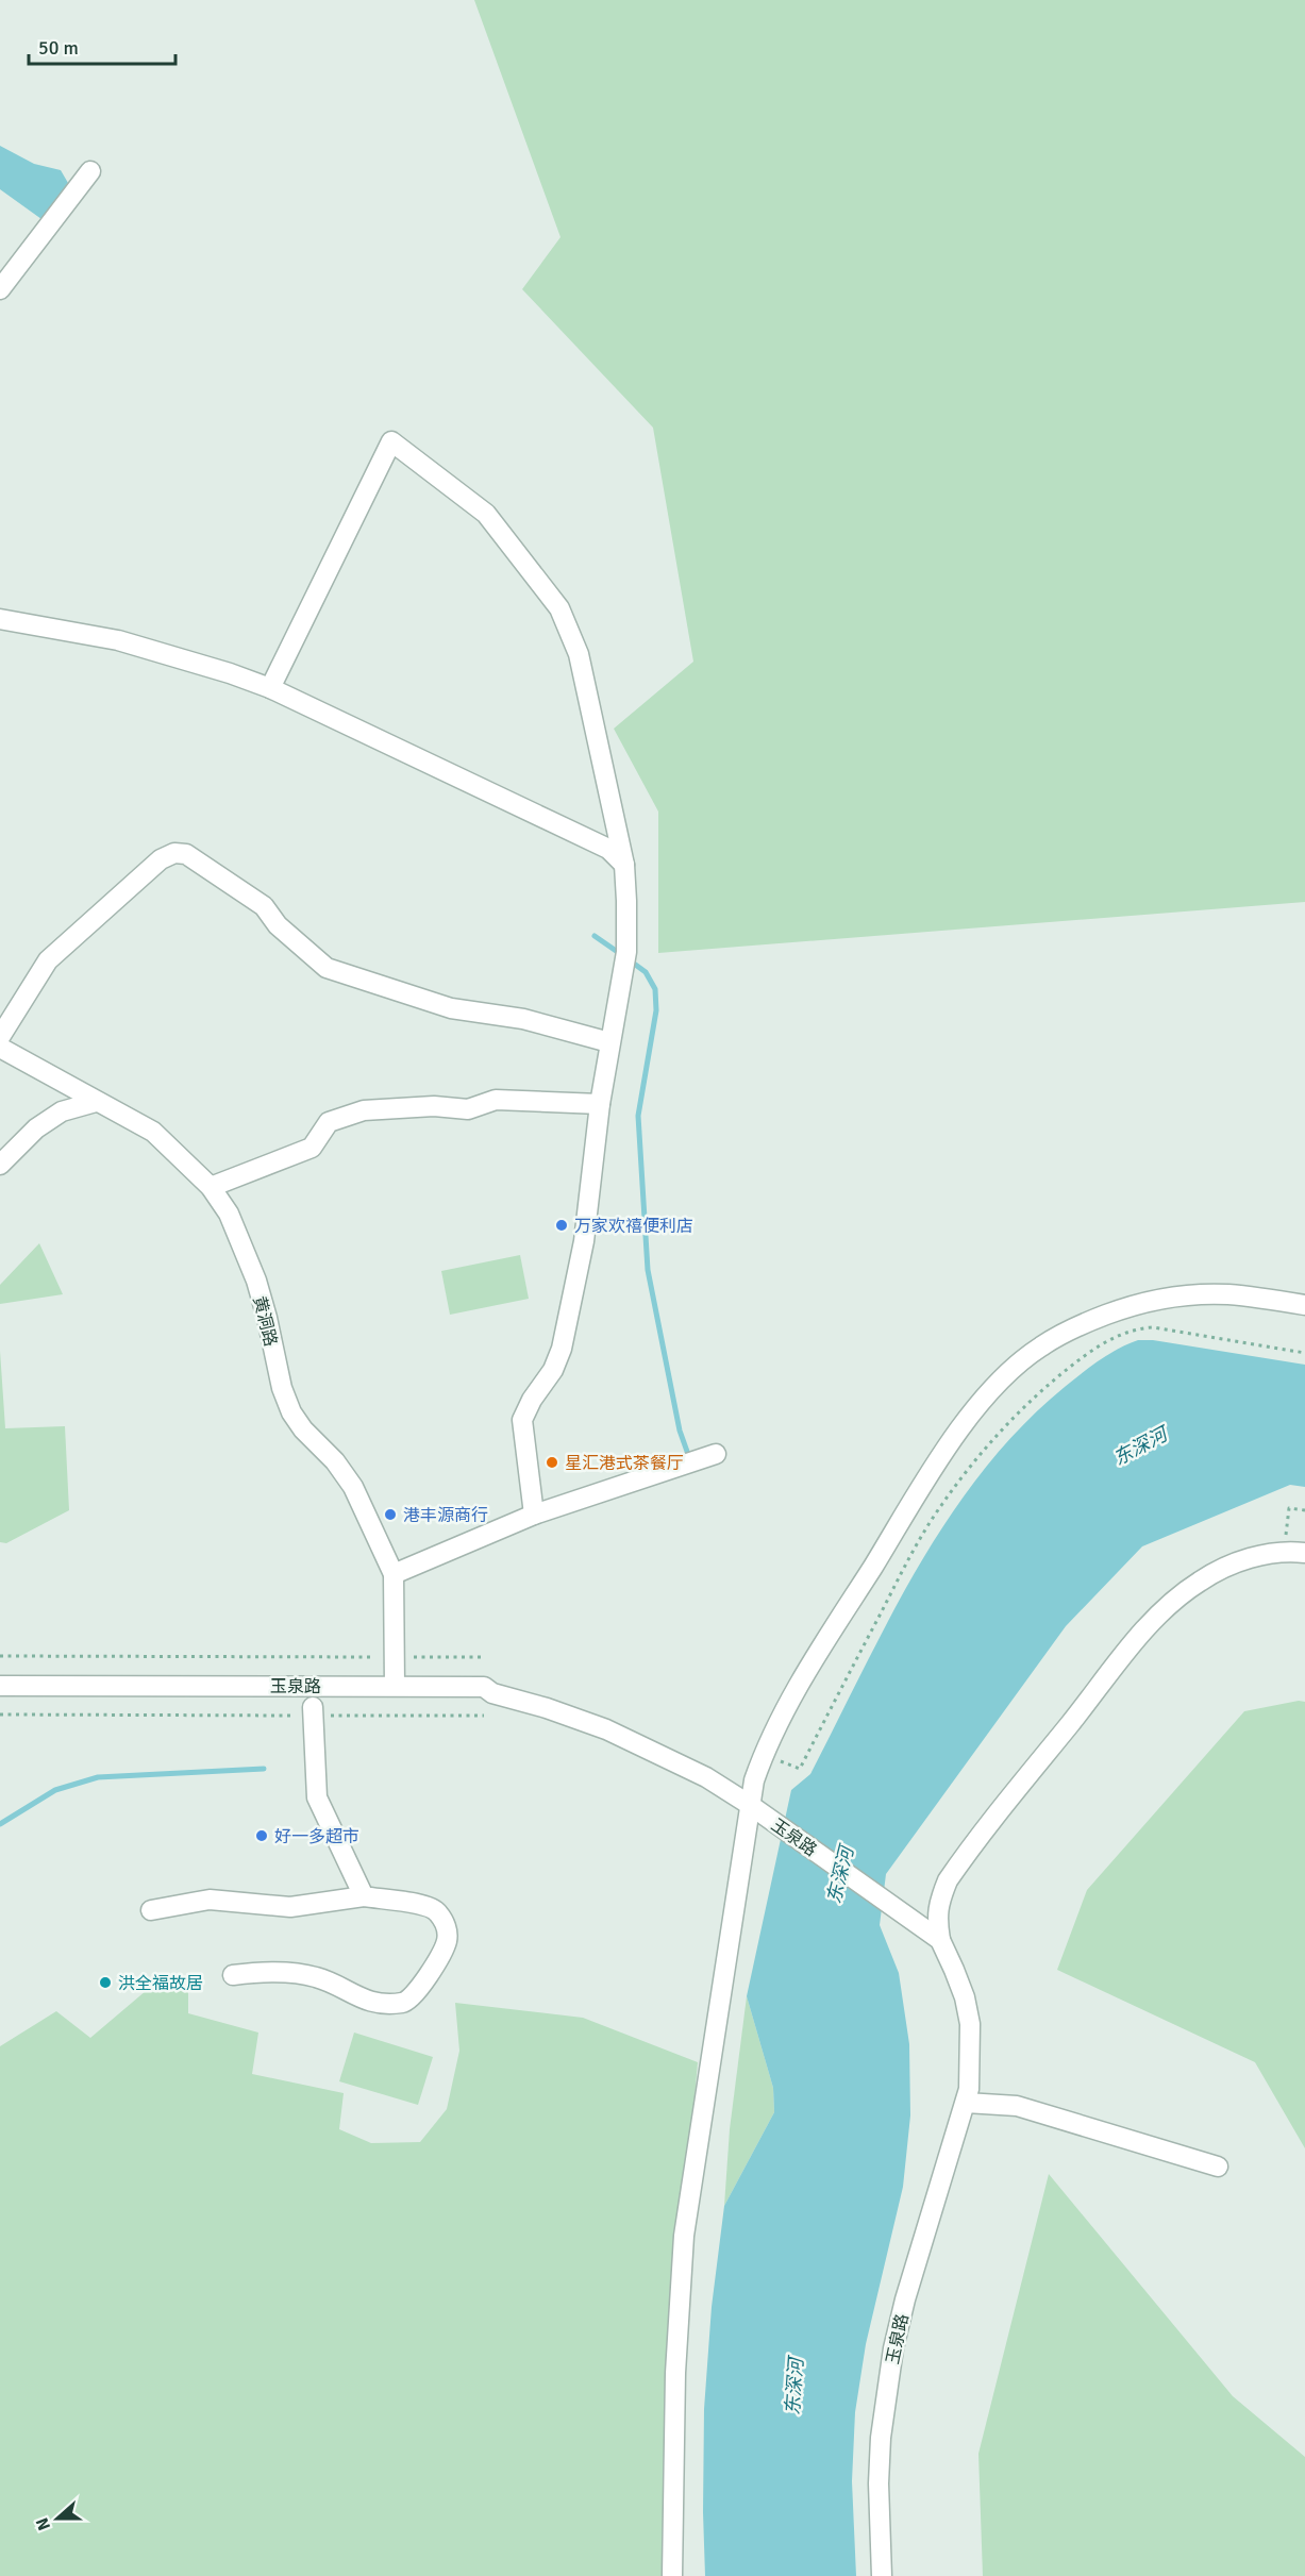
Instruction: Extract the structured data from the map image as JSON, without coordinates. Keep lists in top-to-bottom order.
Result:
{
  "streets": {
    "street": ["黄洞路", "玉泉路"]
  },
  "crossings": [
    ["黄洞路", "玉泉路"]
  ],
  "water": ["东深河"],
  "places": [
    "万家欢禧便利店",
    "星汇港式茶餐厅",
    "港丰源商行",
    "好一多超市",
    "洪全福故居"
  ],
  "scale_bar": "50 m",
  "north": "left"
}
